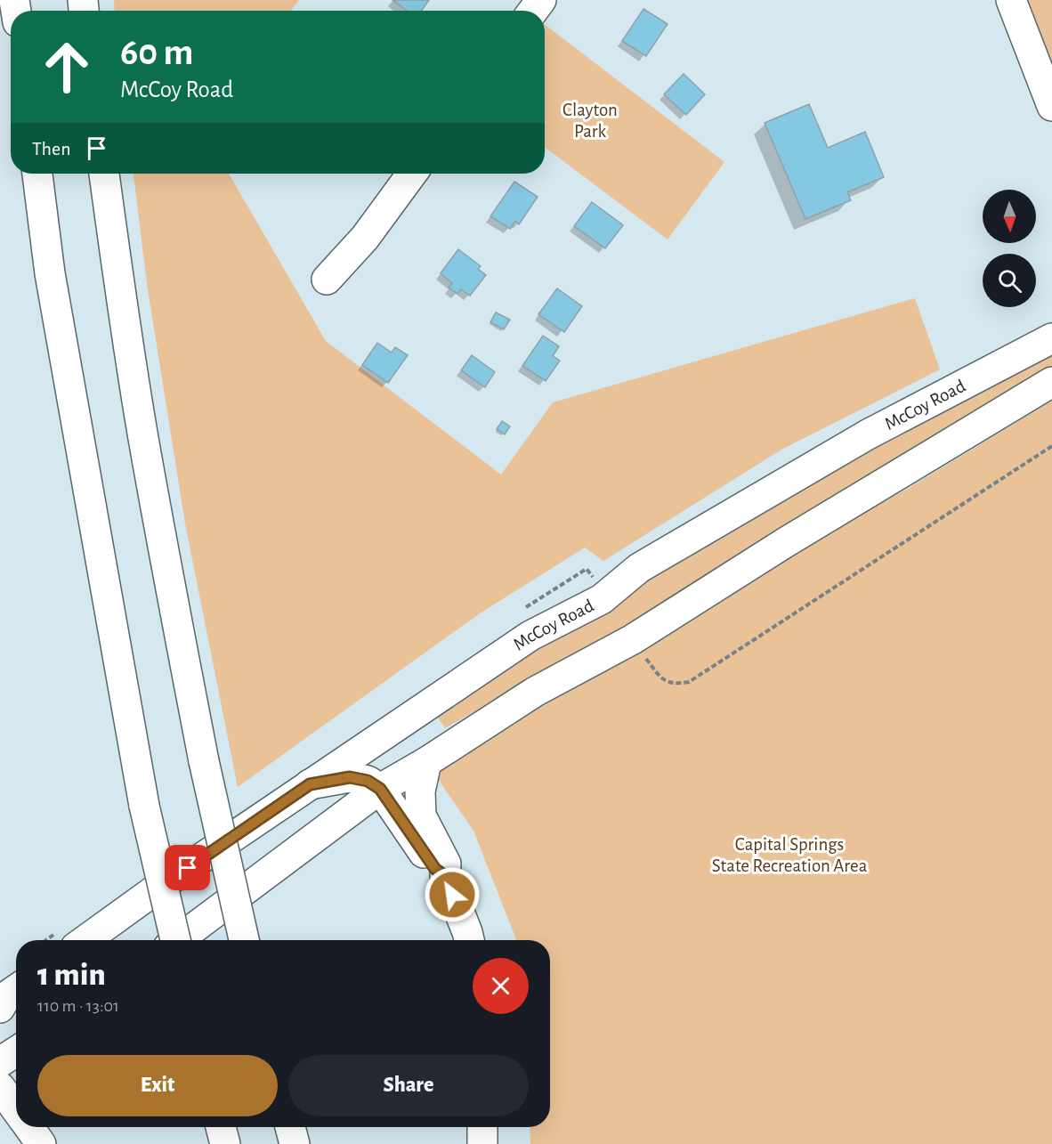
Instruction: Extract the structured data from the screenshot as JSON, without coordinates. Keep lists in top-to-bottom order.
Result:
{
  "streets": {
    "main road": ["McCoy Road"]
  },
  "parks": ["Clayton Park", "Capital Springs State Recreation Area"],
  "north": "bottom",
  "page": {
    "turn": ["60 m", "McCoy Road"],
    "then": "Then",
    "heading": ["1 min", "110 m · 13:01"],
    "buttons": ["Exit", "Share"]
  }
}
